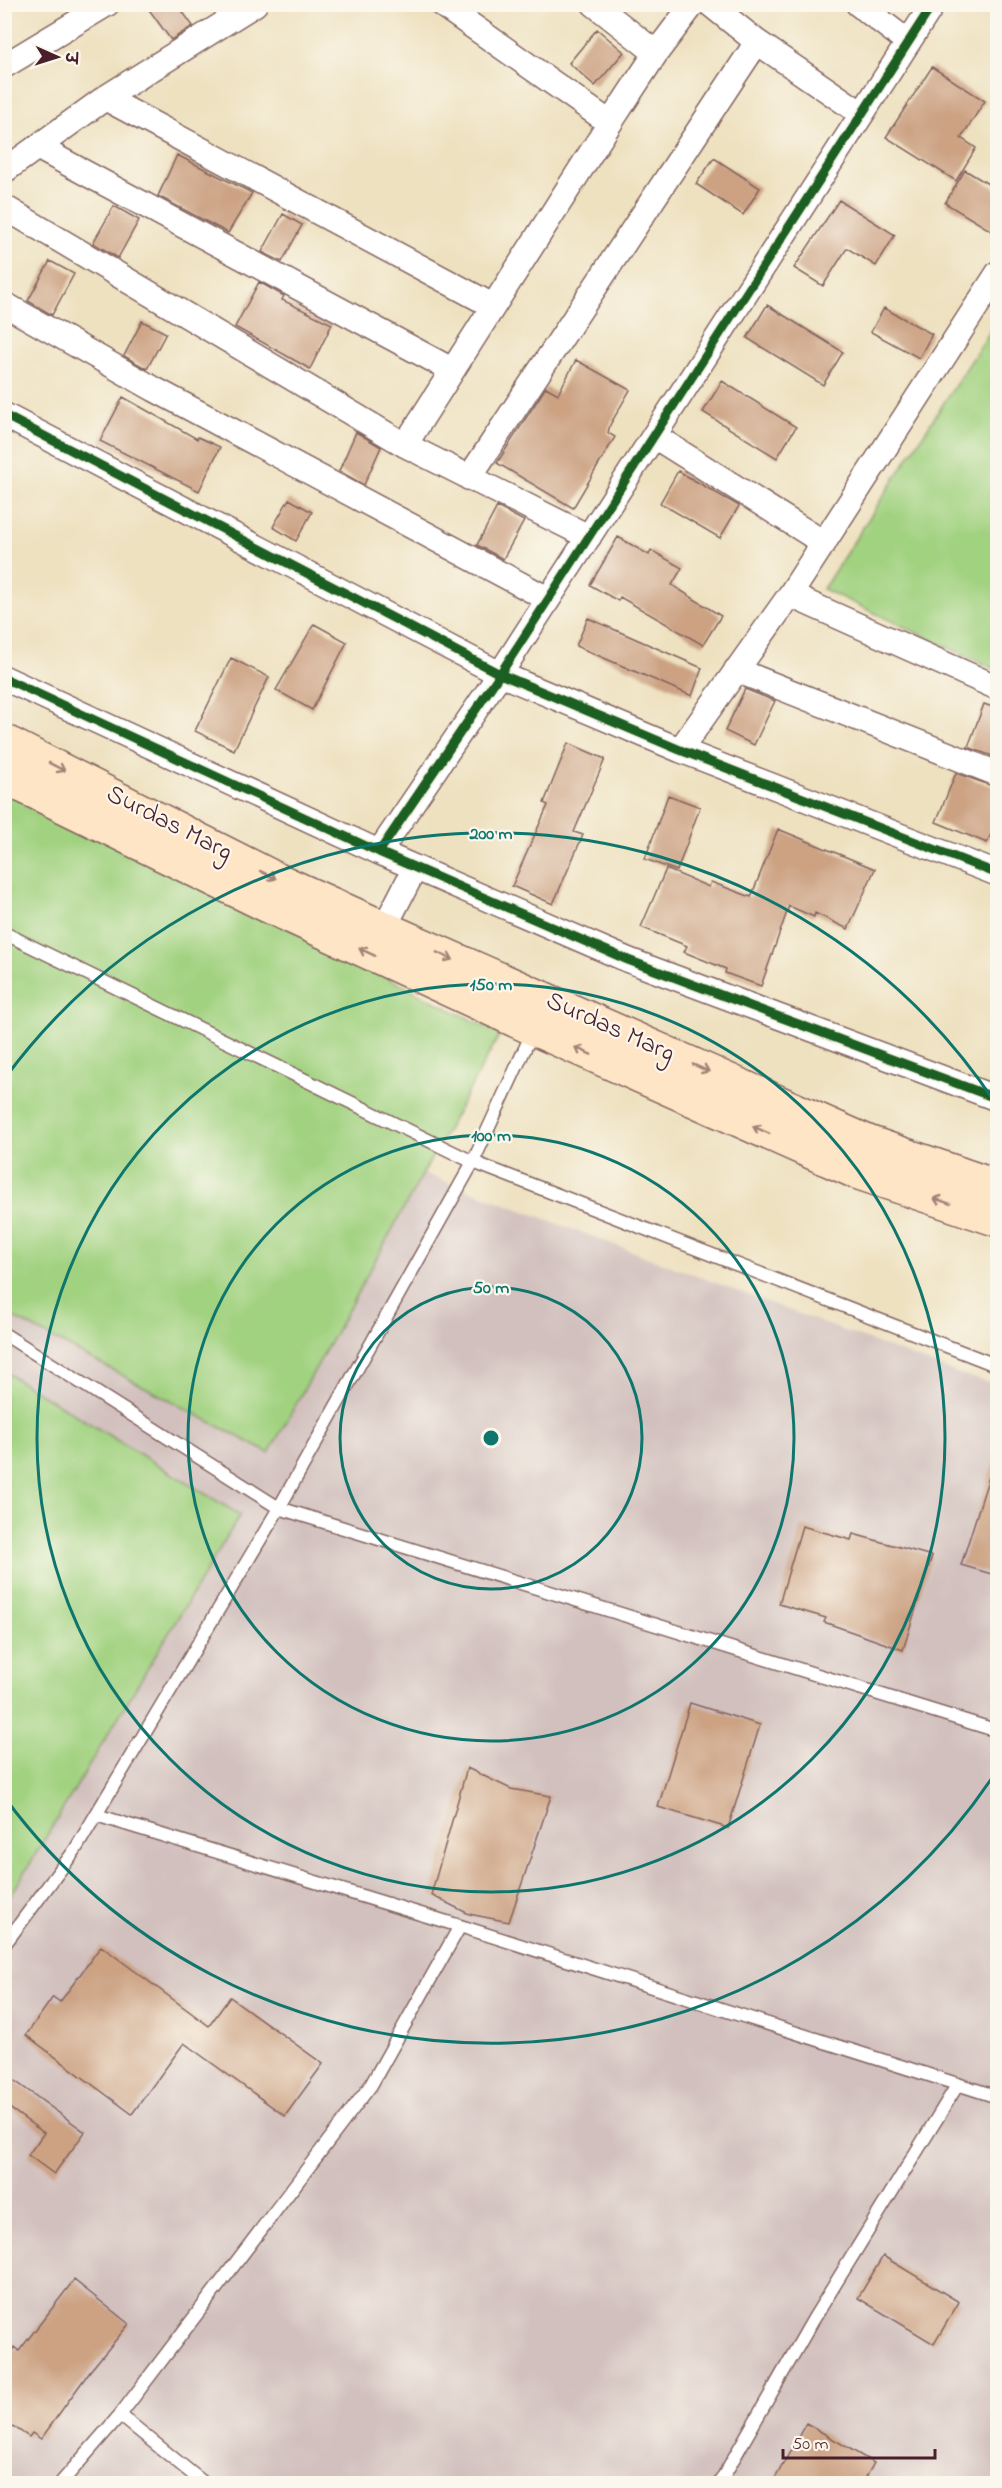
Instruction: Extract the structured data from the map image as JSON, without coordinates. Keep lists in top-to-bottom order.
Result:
{
  "streets": {
    "main road": ["Surdas Marg"]
  },
  "scale_bar": "50 m",
  "north": "right",
  "rings": [
    "200 m",
    "150 m",
    "100 m",
    "50 m"
  ]
}
